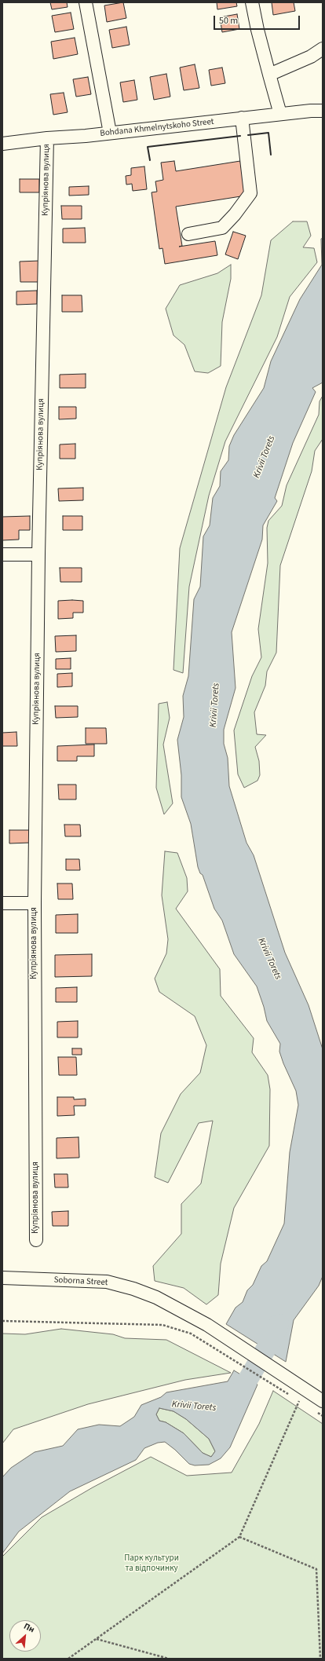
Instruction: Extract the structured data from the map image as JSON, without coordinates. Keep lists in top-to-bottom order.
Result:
{
  "streets": {
    "street": ["Bohdana Khmelnytskoho Street", "Купріянова вулиця", "Soborna Street"]
  },
  "crossings": [
    ["Bohdana Khmelnytskoho Street", "Купріянова вулиця"]
  ],
  "water": ["Krivii Torets"],
  "parks": ["Парк культури та відпочинку"],
  "scale_bar": "50 m",
  "north": "top right"
}
